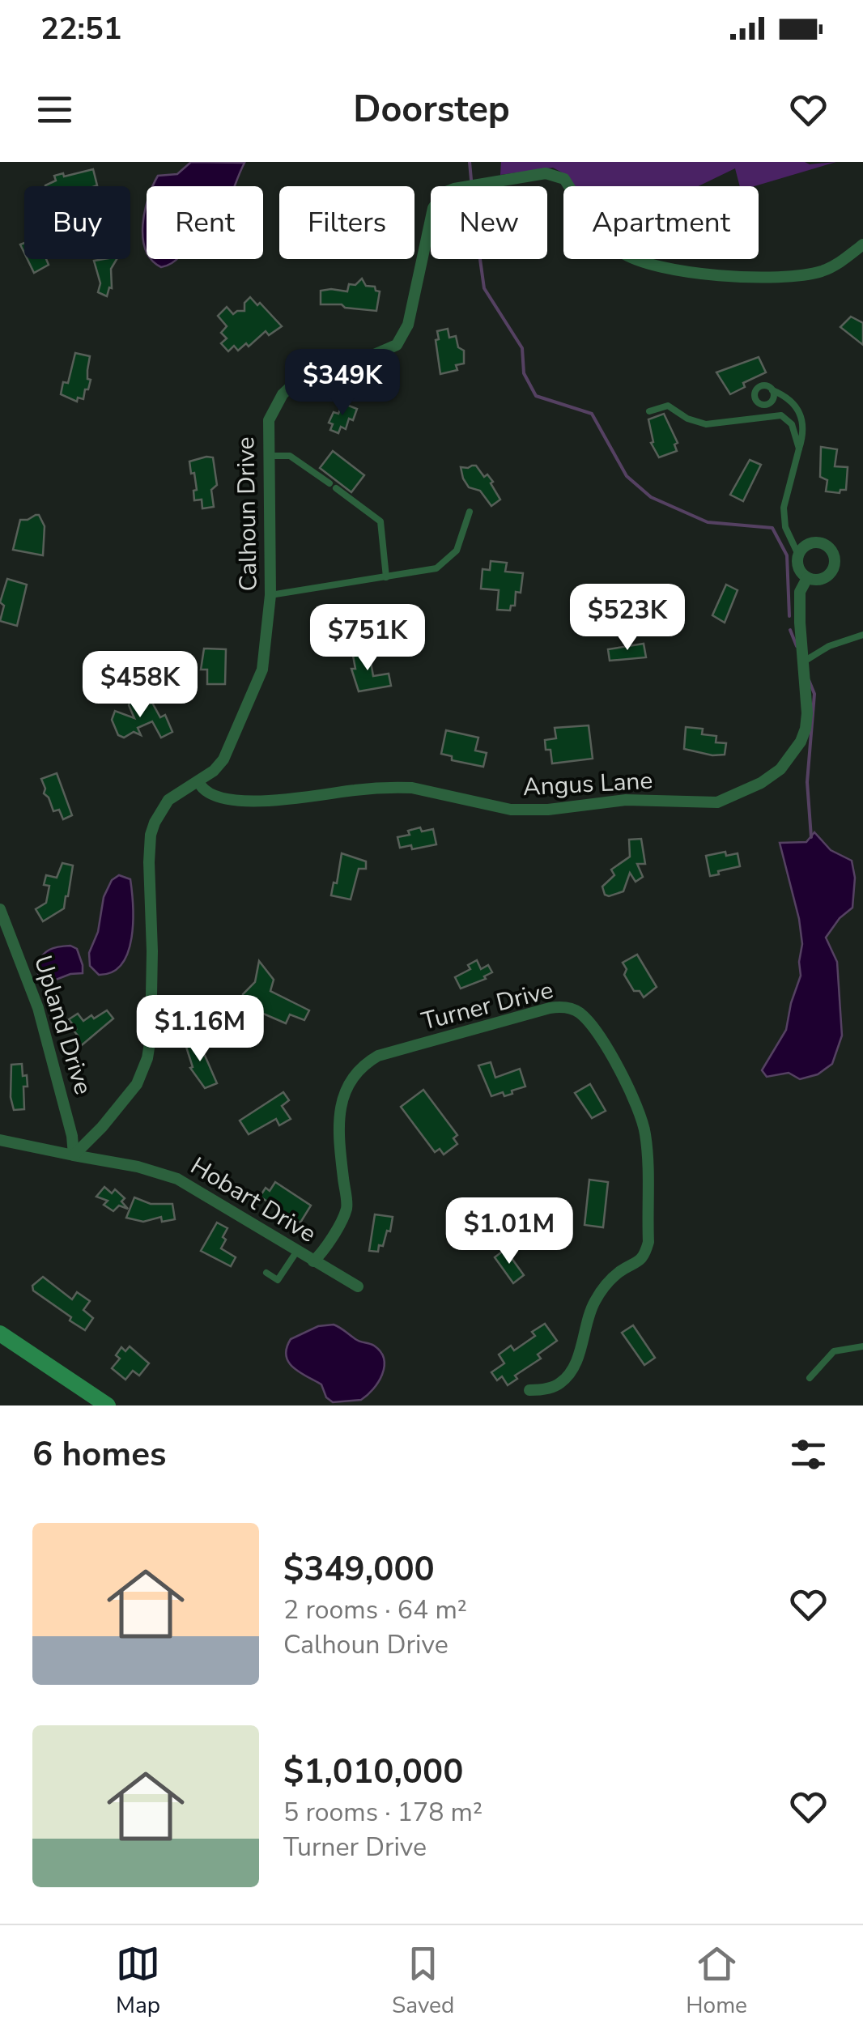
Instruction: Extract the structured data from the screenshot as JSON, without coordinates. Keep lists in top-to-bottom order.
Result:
{
  "streets": {
    "street": [
      "Calhoun Drive",
      "Angus Lane",
      "Turner Drive",
      "Upland Drive",
      "Hobart Drive"
    ]
  },
  "crossings": [
    ["Calhoun Drive", "Angus Lane"],
    ["Calhoun Drive", "Upland Drive"],
    ["Calhoun Drive", "Hobart Drive"],
    ["Turner Drive", "Hobart Drive"],
    ["Upland Drive", "Hobart Drive"]
  ],
  "page": {
    "status": "22:51",
    "header": "Doorstep",
    "chip": [
      "Buy",
      "Rent",
      "Filters",
      "New",
      "Apartment"
    ],
    "price": [
      "$349K",
      "$523K",
      "$751K",
      "$458K",
      "$1.16M",
      "$1.01M"
    ],
    "heading": "6 homes",
    "list": [
      {
        "name": "$349,000",
        "note": "2 rooms · 64 m² · Calhoun Drive"
      },
      {
        "name": "$1,010,000",
        "note": "5 rooms · 178 m² · Turner Drive"
      }
    ],
    "tabs": ["Map", "Saved", "Home"]
  }
}
